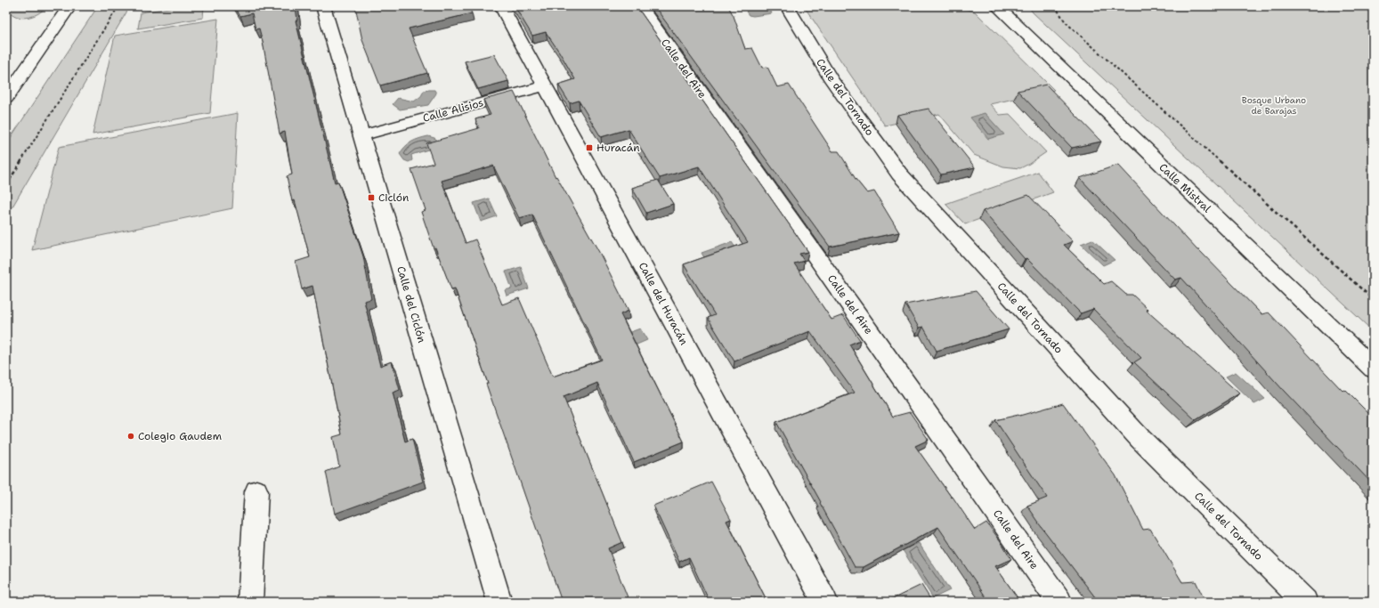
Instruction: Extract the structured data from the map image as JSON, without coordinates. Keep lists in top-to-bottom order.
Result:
{
  "streets": {
    "street": [
      "Calle del Aire",
      "Calle del Tornado",
      "Calle Alisios",
      "Calle Mistral",
      "Calle del Huracán",
      "Calle del Ciclón"
    ]
  },
  "crossings": [
    ["Calle Alisios", "Calle del Huracán"],
    ["Calle Alisios", "Calle del Ciclón"]
  ],
  "parks": ["Bosque Urbano de Barajas"],
  "places": {
    "transit": ["Huracán", "Ciclón"],
    "other": ["Colegio Gaudem"]
  }
}
